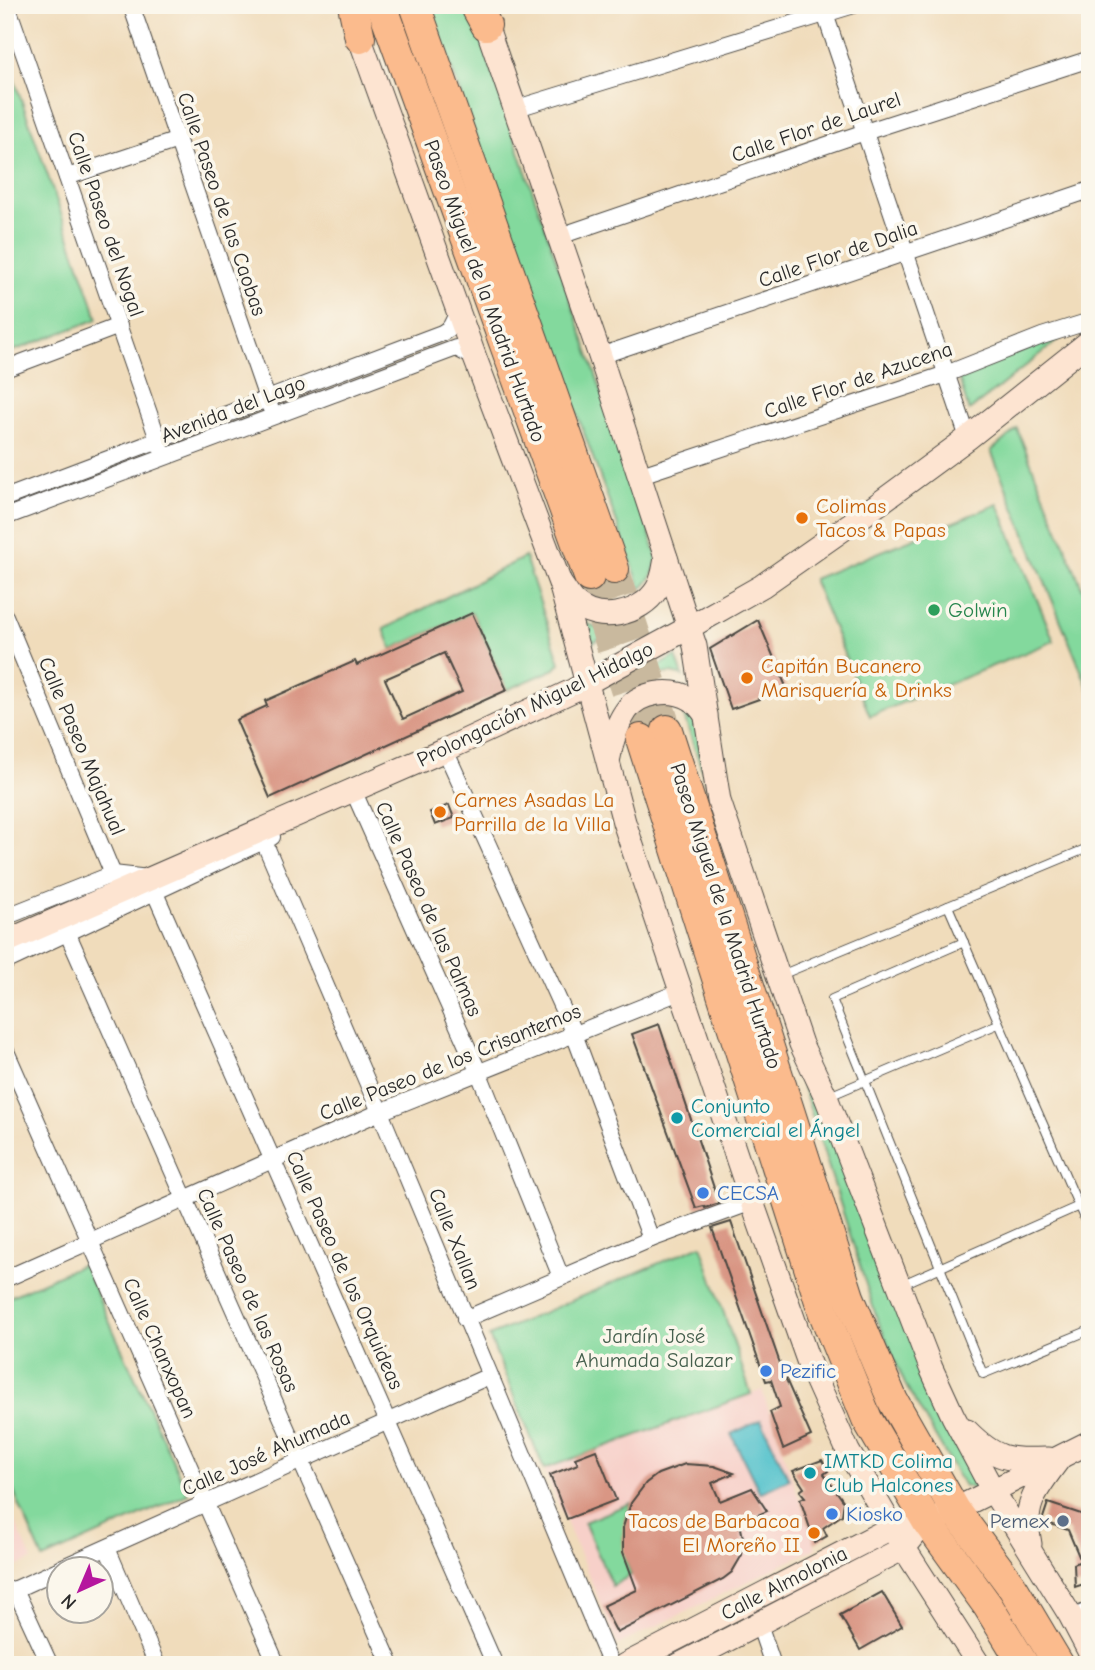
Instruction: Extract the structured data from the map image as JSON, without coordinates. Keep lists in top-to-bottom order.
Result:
{
  "streets": {
    "highway": ["Paseo Miguel de la Madrid Hurtado"],
    "street": [
      "Calle Flor de Laurel",
      "Calle Paseo de las Caobas",
      "Calle Paseo del Nogal",
      "Calle Flor de Dalia",
      "Calle Flor de Azucena",
      "Avenida del Lago",
      "Prolongación Miguel Hidalgo",
      "Calle Paseo Majahual",
      "Calle Paseo de las Palmas",
      "Calle Paseo de los Crisantemos",
      "Calle Xallan",
      "Calle Paseo de los Orquideas",
      "Calle Paseo de las Rosas",
      "Calle Chanxopan",
      "Calle José Ahumada",
      "Calle Almolonia"
    ]
  },
  "crossings": [
    ["Calle Paseo de las Caobas", "Avenida del Lago"],
    ["Calle Paseo del Nogal", "Avenida del Lago"],
    ["Paseo Miguel de la Madrid Hurtado", "Calle Almolonia"],
    ["Prolongación Miguel Hidalgo", "Calle Paseo Majahual"],
    ["Prolongación Miguel Hidalgo", "Calle Paseo de las Palmas"],
    ["Prolongación Miguel Hidalgo", "Calle Xallan"],
    ["Prolongación Miguel Hidalgo", "Calle Paseo de los Orquideas"],
    ["Calle Paseo de las Palmas", "Calle Paseo de los Crisantemos"],
    ["Calle Paseo de los Crisantemos", "Calle Xallan"],
    ["Calle Paseo de los Crisantemos", "Calle Paseo de los Orquideas"],
    ["Calle Paseo de los Crisantemos", "Calle Paseo de las Rosas"],
    ["Calle Paseo de los Crisantemos", "Calle Chanxopan"],
    ["Calle Xallan", "Calle José Ahumada"],
    ["Calle Paseo de los Orquideas", "Calle José Ahumada"],
    ["Calle Paseo de las Rosas", "Calle José Ahumada"],
    ["Calle Chanxopan", "Calle José Ahumada"]
  ],
  "parks": ["Jardín José Ahumada Salazar"],
  "places": [
    "Colimas Tacos & Papas",
    "Golwin",
    "Capitán Bucanero Marisquería & Drinks",
    "Carnes Asadas La Parrilla de la Villa",
    "Conjunto Comercial el Ángel",
    "CECSA",
    "Pezific",
    "IMTKD Colima Club Halcones",
    "Kiosko",
    "Pemex",
    "Tacos de Barbacoa El Moreño II"
  ],
  "north": "bottom left"
}
